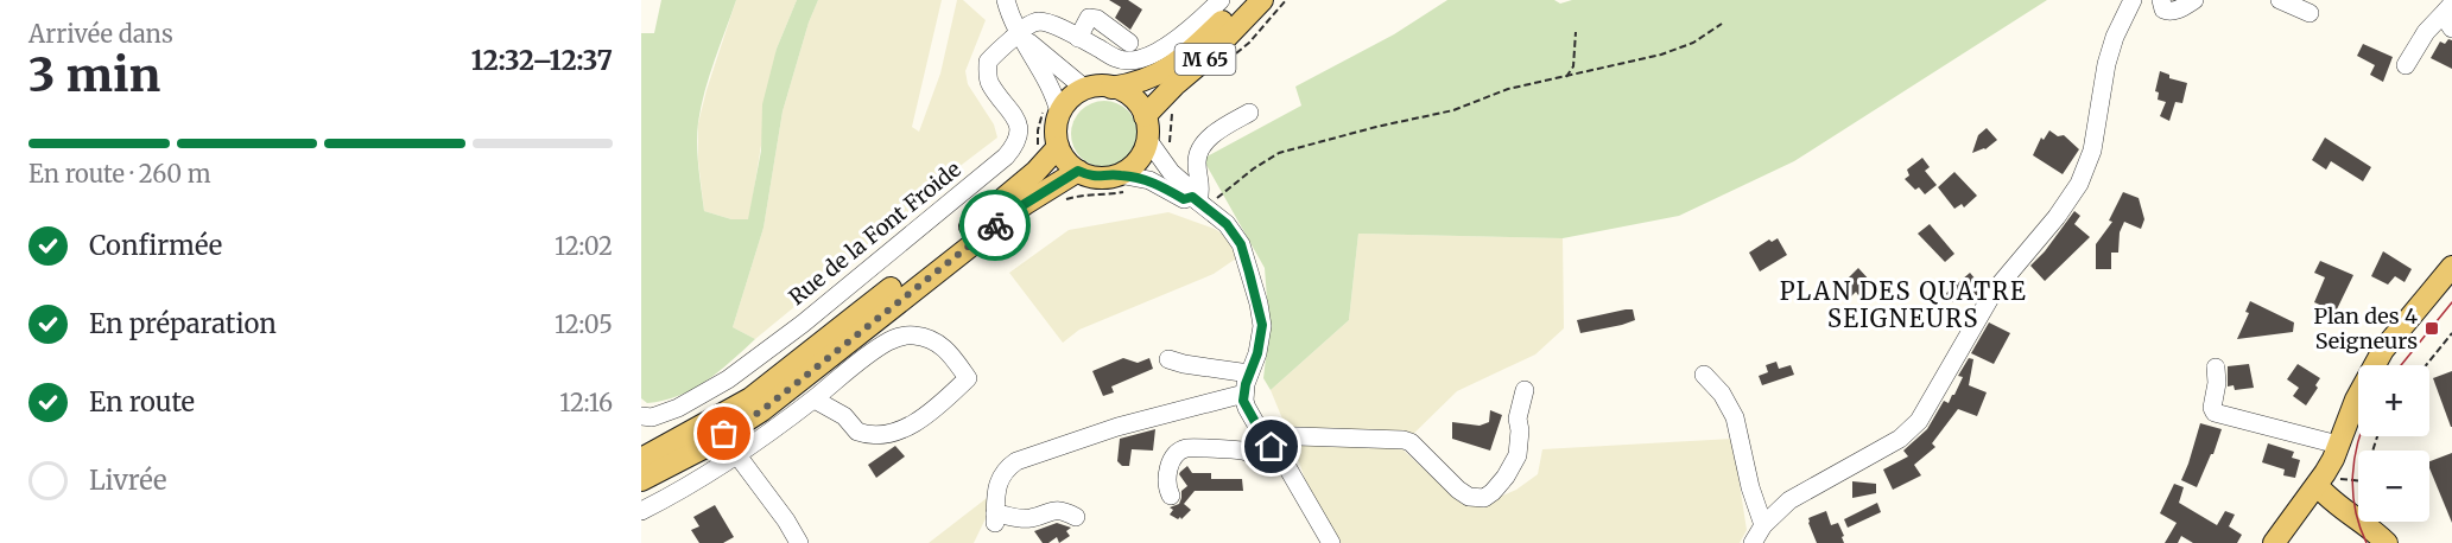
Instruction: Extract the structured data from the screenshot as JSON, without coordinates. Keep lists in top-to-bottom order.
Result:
{
  "streets": {
    "main road": ["M 65"],
    "street": ["Rue de la Font Froide"]
  },
  "districts": ["PLAN DES QUATRE SEIGNEURS"],
  "places": {
    "transit": ["Plan des 4 Seigneurs"]
  },
  "page": {
    "heading": ["3 min", "Arrivée dans", "12:32–12:37"],
    "bar": "En route · 260 m",
    "list": [
      ["Confirmée", "12:02"],
      ["En préparation", "12:05"],
      ["En route", "12:16"],
      "Livrée"
    ],
    "map_buttons": ["+", "−"]
  }
}
